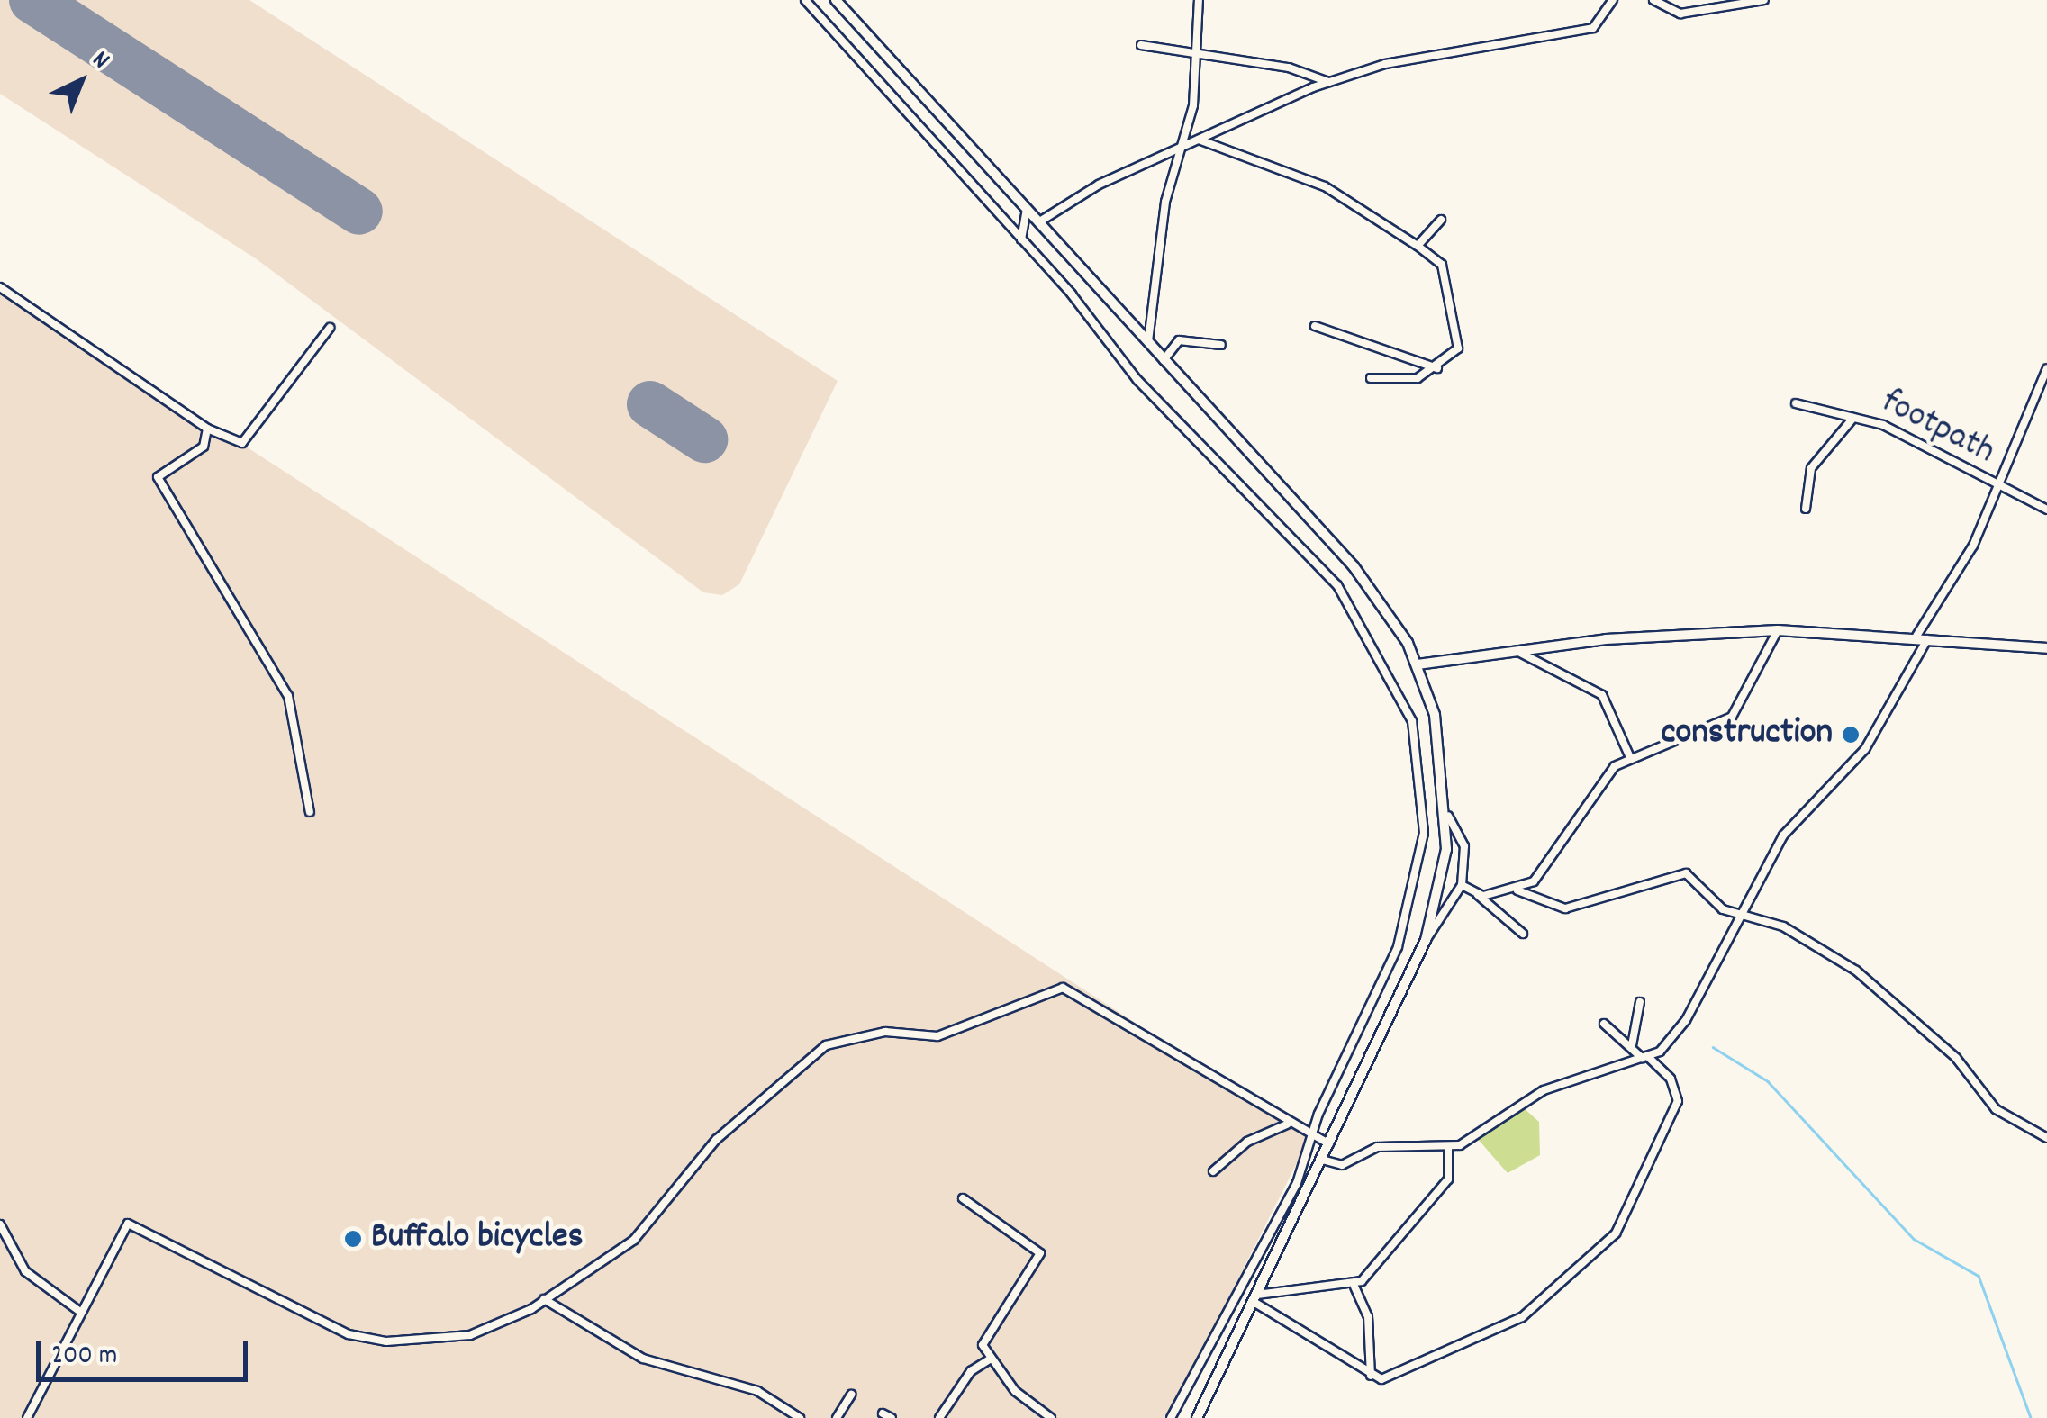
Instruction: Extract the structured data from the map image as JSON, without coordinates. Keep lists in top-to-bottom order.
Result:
{
  "streets": {
    "street": ["footpath"]
  },
  "places": ["construction", "Buffalo bicycles"],
  "scale_bar": "200 m",
  "north": "top right"
}
